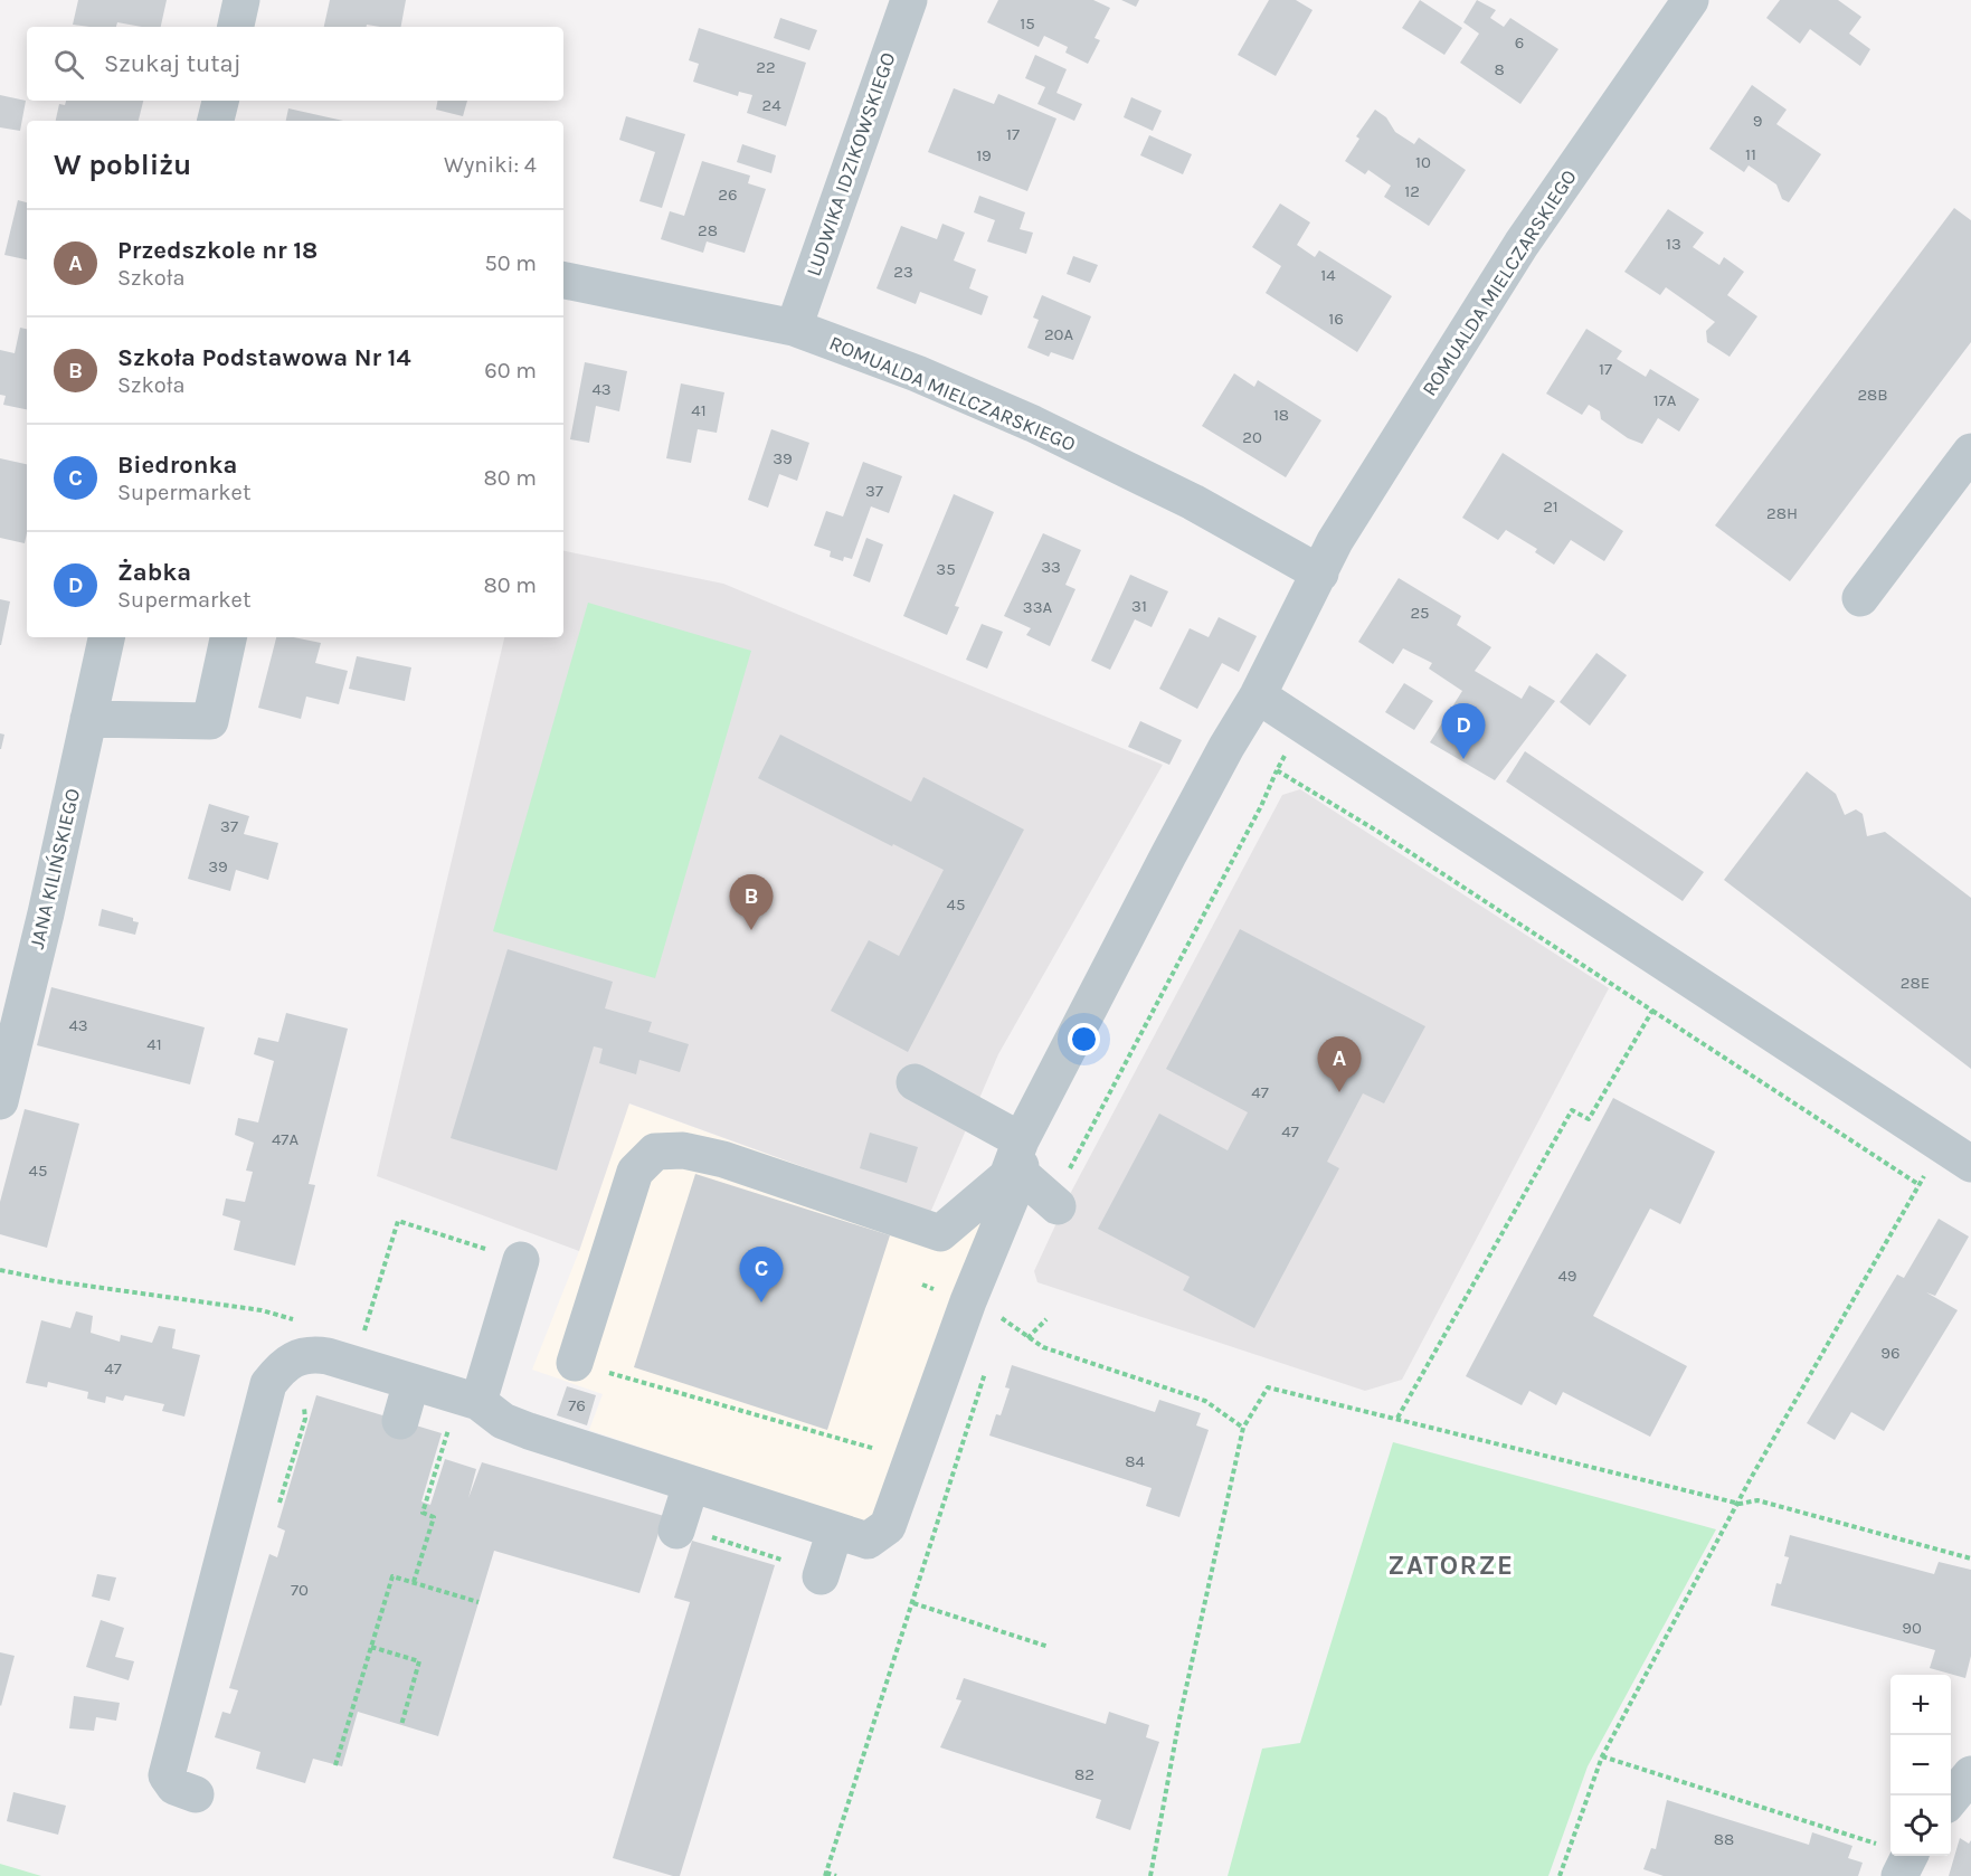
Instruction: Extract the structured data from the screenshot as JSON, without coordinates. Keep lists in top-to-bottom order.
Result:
{
  "streets": {
    "street": ["LUDWIKA IDZIKOWSKIEGO", "ROMUALDA MIELCZARSKIEGO", "JANA KILIŃSKIEGO"]
  },
  "crossings": [
    ["LUDWIKA IDZIKOWSKIEGO", "ROMUALDA MIELCZARSKIEGO"]
  ],
  "districts": ["ZATORZE"],
  "house_numbers": [
    "15",
    "6",
    "22",
    "8",
    "24",
    "9",
    "17",
    "11",
    "19",
    "10",
    "12",
    "26",
    "28",
    "13",
    "23",
    "14",
    "16",
    "20A",
    "17",
    "43",
    "28B",
    "17A",
    "41",
    "18",
    "20",
    "39",
    "37",
    "21",
    "28H",
    "33",
    "35",
    "31",
    "33A",
    "25",
    "37",
    "39",
    "45",
    "28E",
    "43",
    "41",
    "47",
    "47",
    "47A",
    "45",
    "49",
    "96",
    "47",
    "76",
    "84",
    "70",
    "90",
    "82",
    "88"
  ],
  "page": {
    "search": "Szukaj tutaj",
    "heading": ["W pobliżu", "Wyniki: 4"],
    "list": [
      {
        "mark": "A",
        "name": "Przedszkole nr 18",
        "note": "Szkoła",
        "value": "50 m"
      },
      {
        "mark": "B",
        "name": "Szkoła Podstawowa Nr 14",
        "note": "Szkoła",
        "value": "60 m"
      },
      {
        "mark": "C",
        "name": "Biedronka",
        "note": "Supermarket",
        "value": "80 m"
      },
      {
        "mark": "D",
        "name": "Żabka",
        "note": "Supermarket",
        "value": "80 m"
      }
    ],
    "pins": [
      "D",
      "B",
      "A",
      "C"
    ],
    "map_buttons": ["+", "−"]
  }
}
